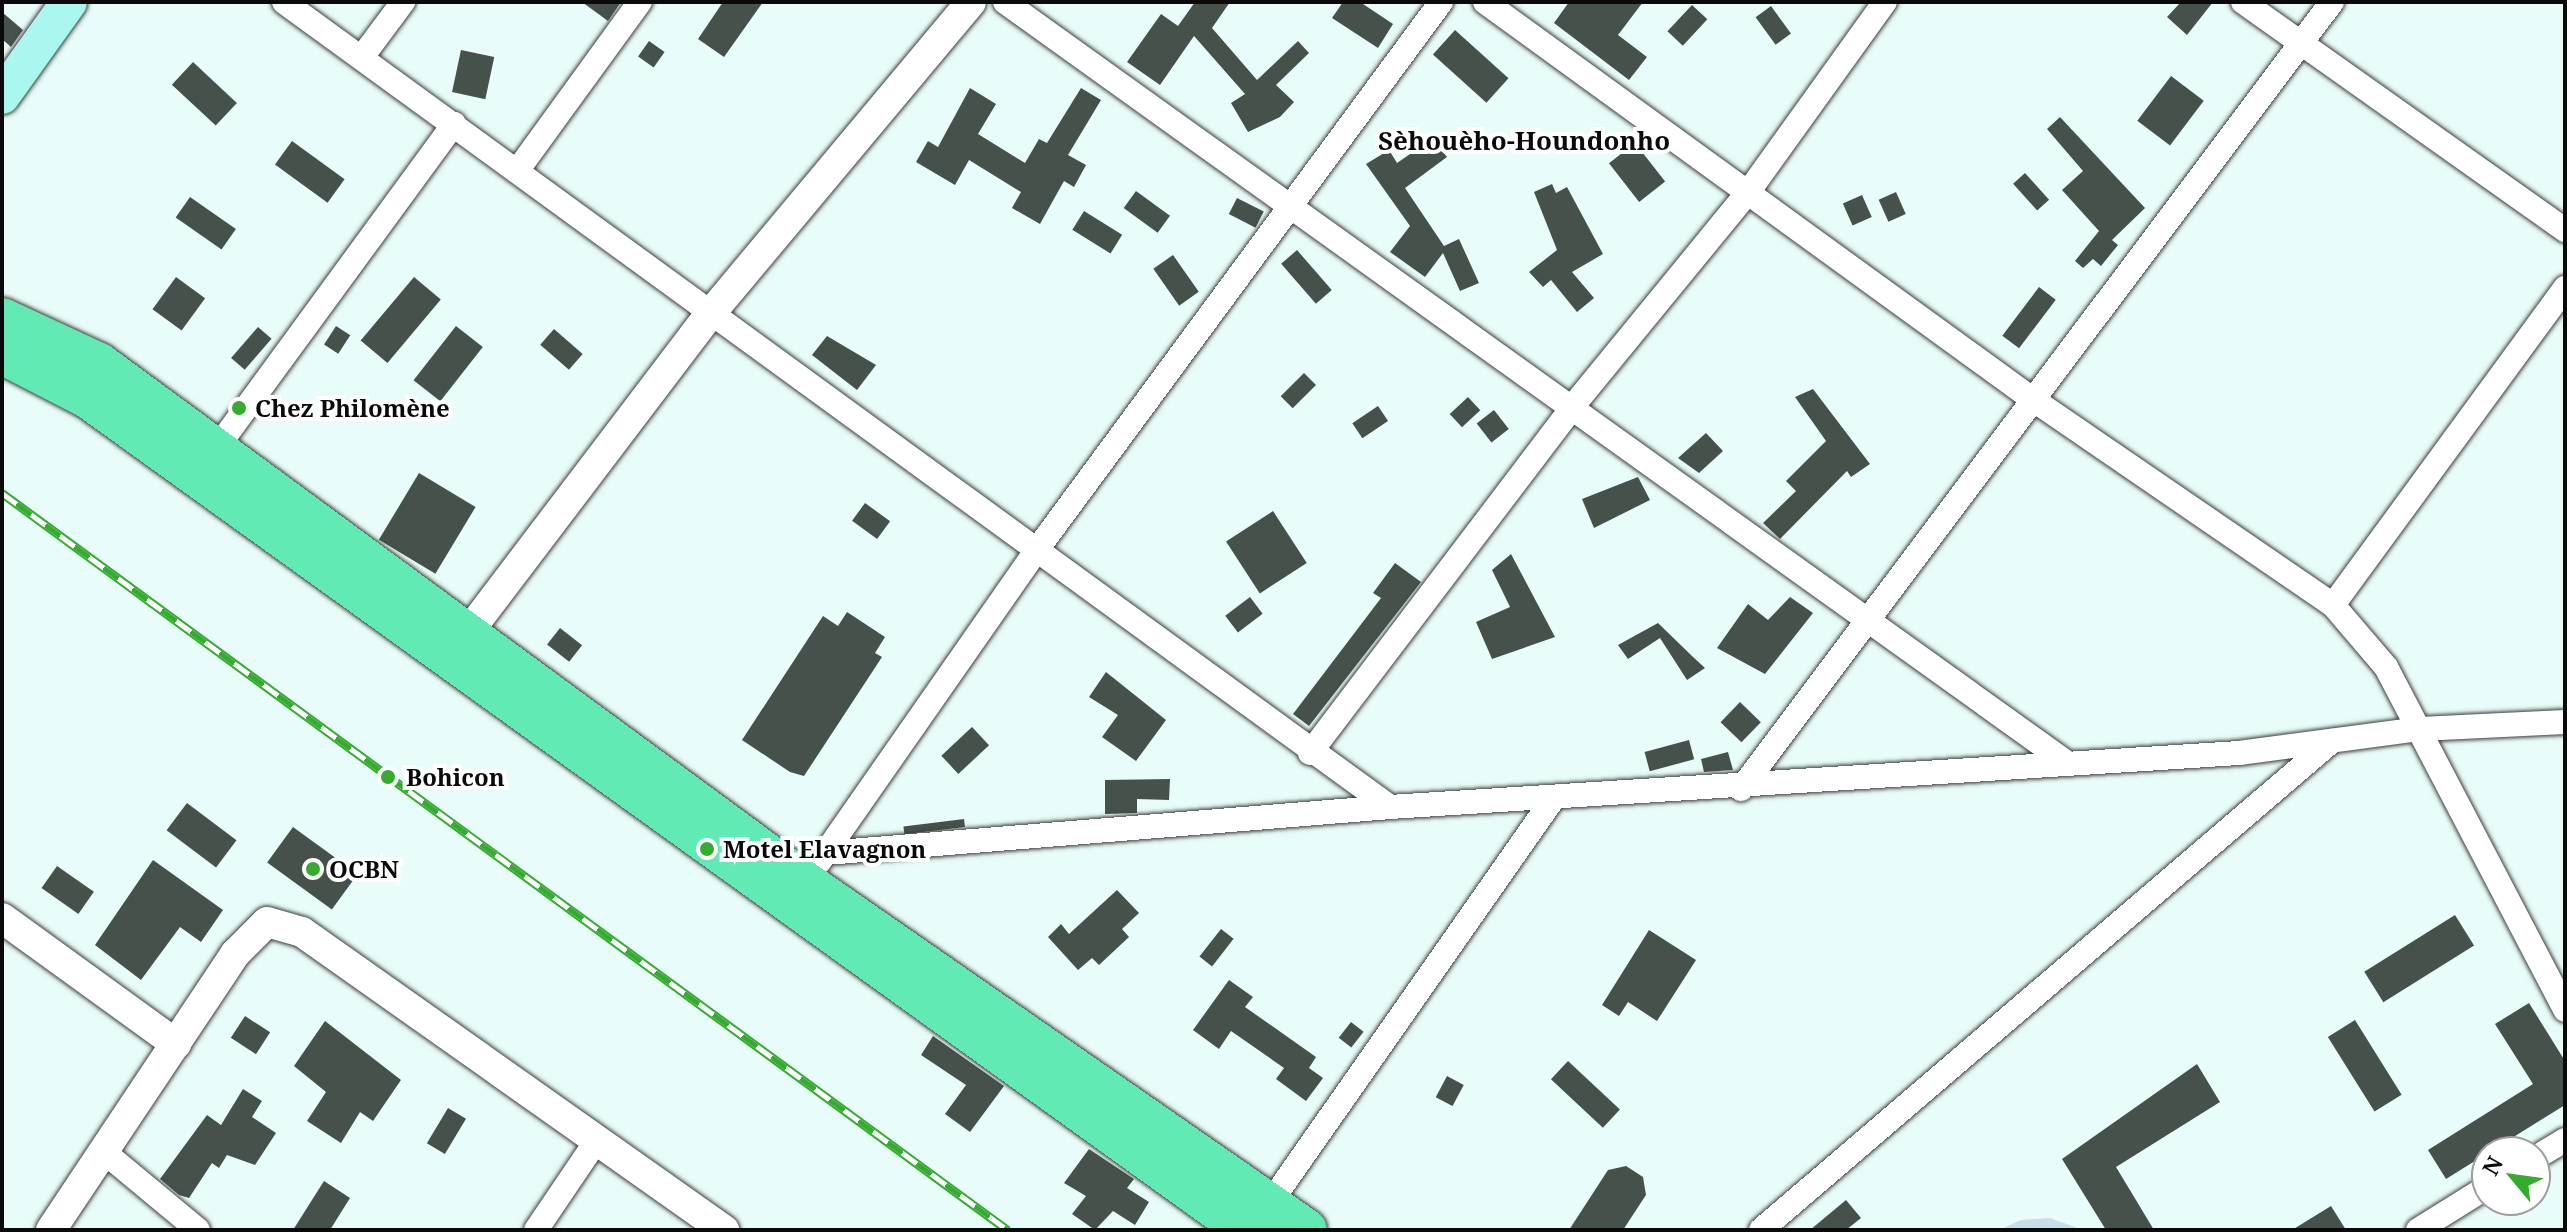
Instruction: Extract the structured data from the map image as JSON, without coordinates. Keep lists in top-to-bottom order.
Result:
{
  "districts": ["Sèhouèho-Houndonho"],
  "places": [
    "Chez Philomène",
    "Bohicon",
    "Motel Elavagnon",
    "OCBN"
  ],
  "north": "top left"
}
